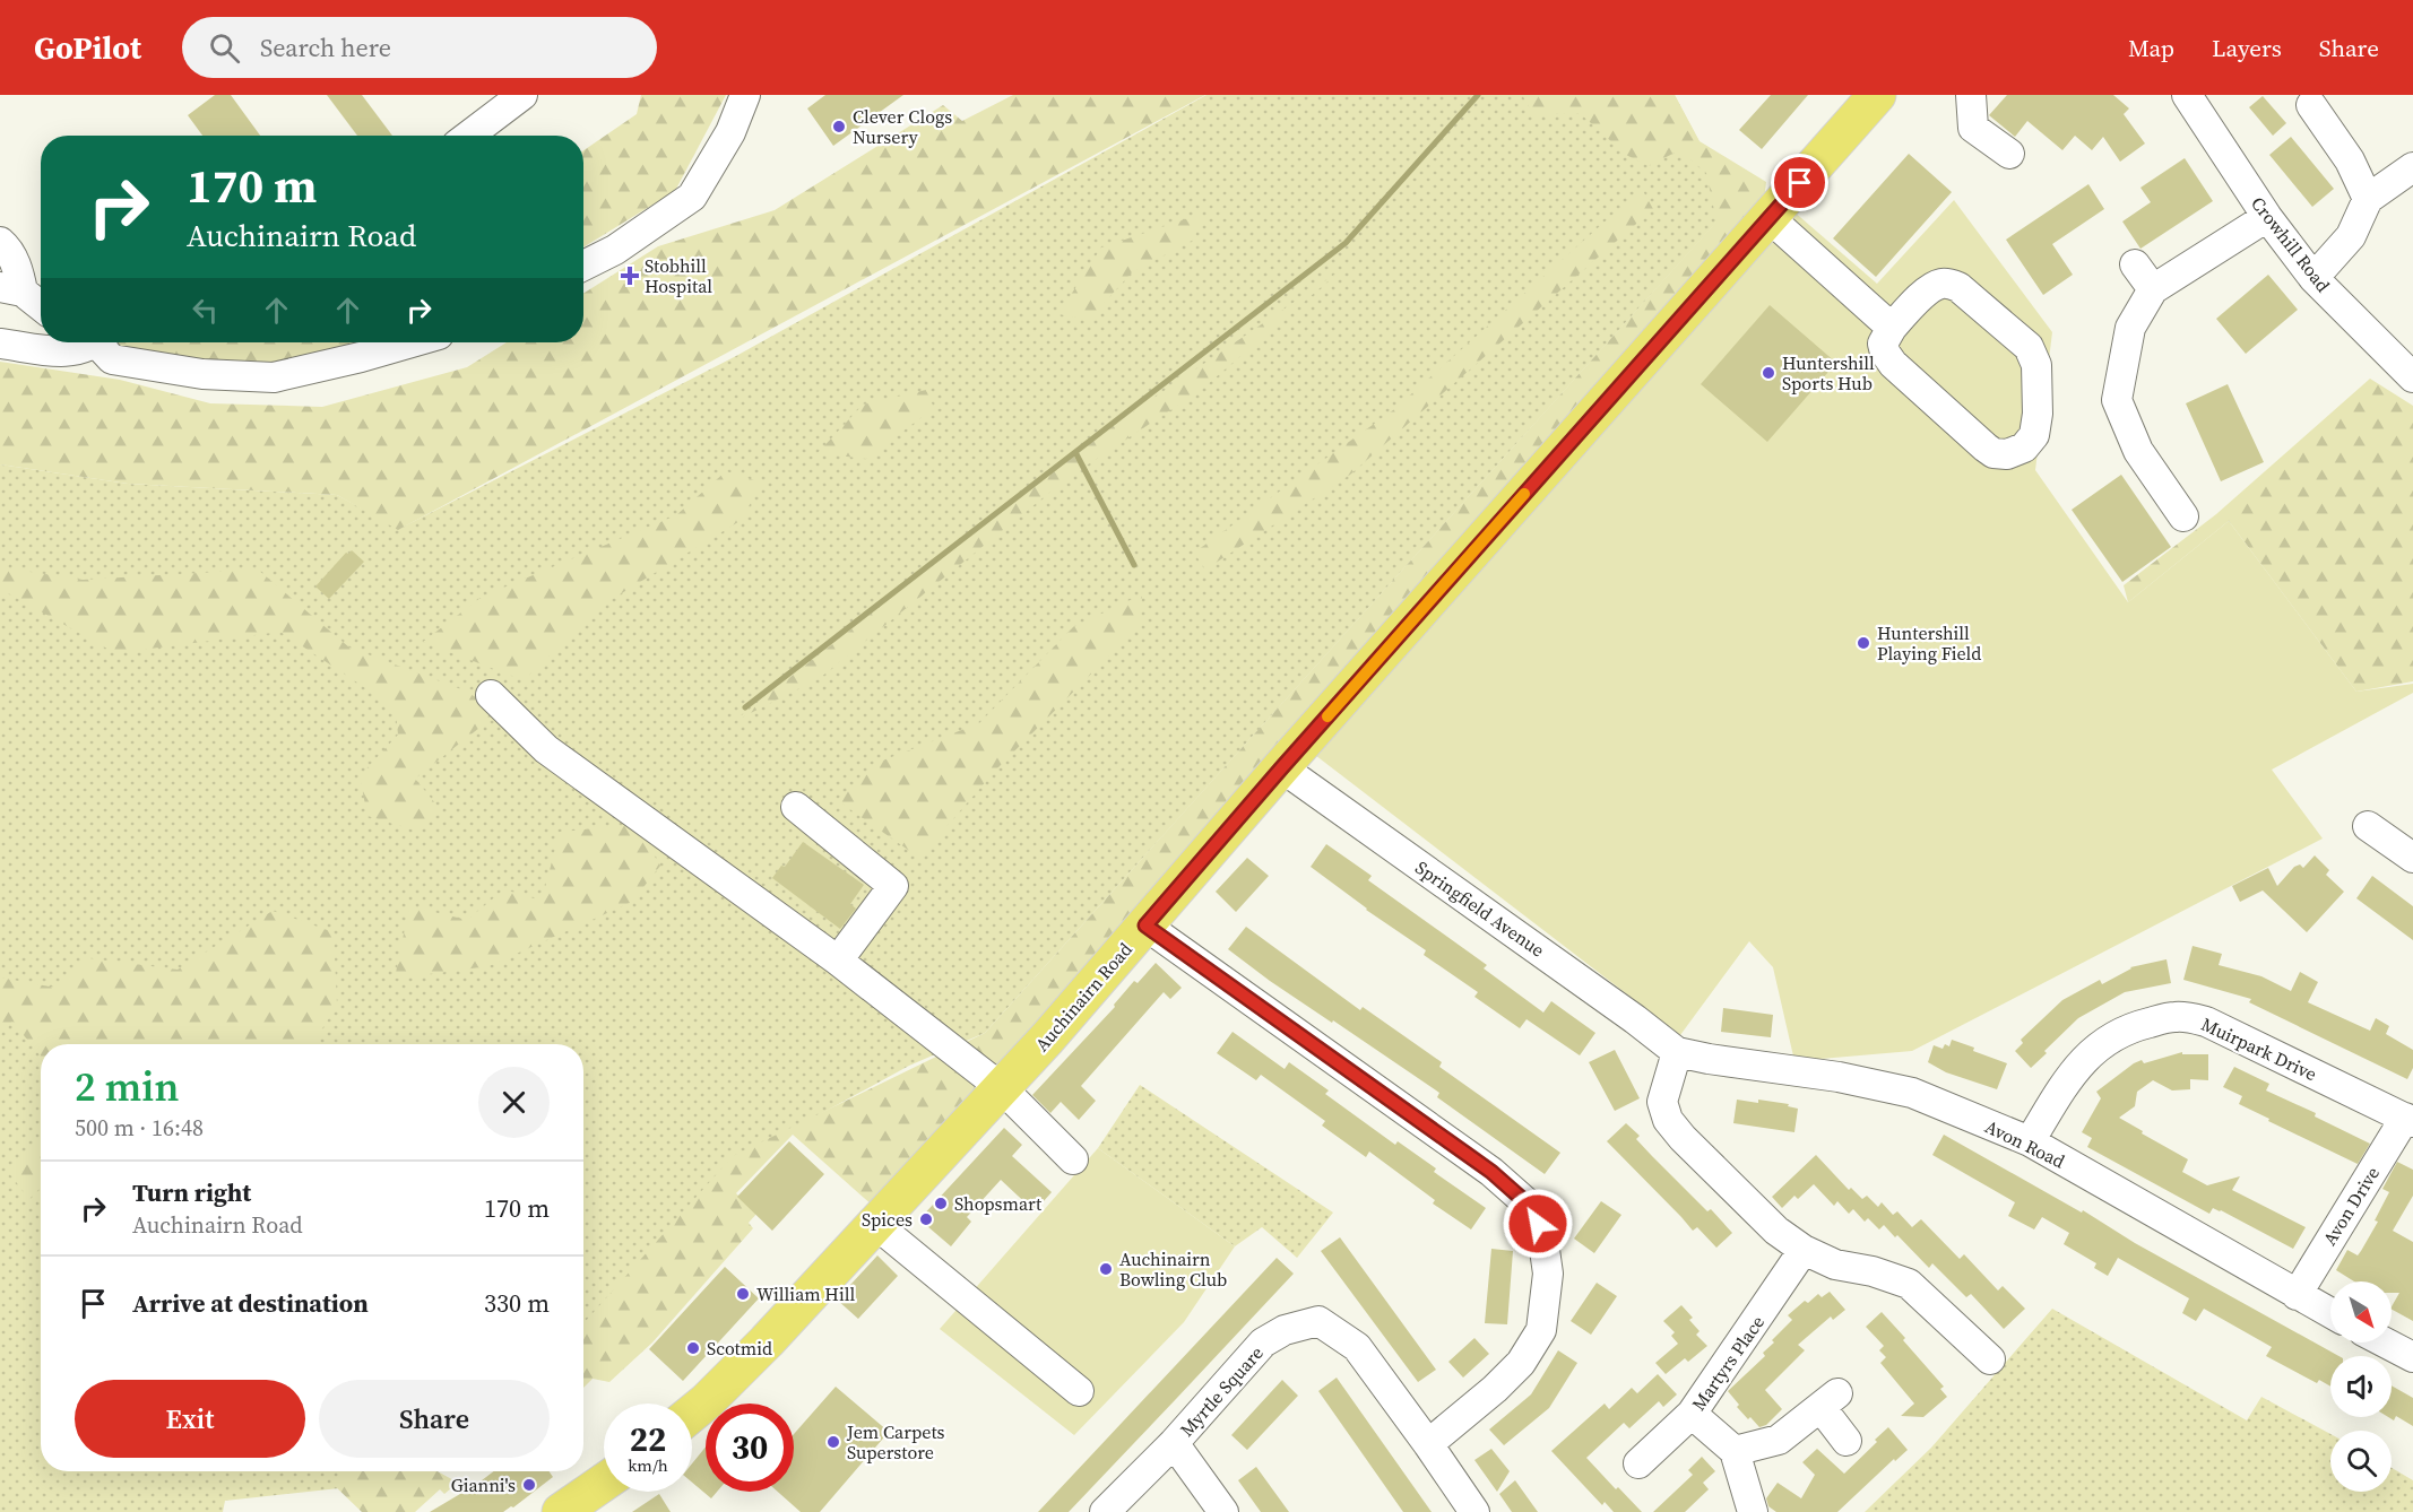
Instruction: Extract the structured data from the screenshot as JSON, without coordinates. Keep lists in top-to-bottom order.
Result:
{
  "streets": {
    "main road": ["Auchinairn Road"],
    "street": [
      "Crowhill Road",
      "Springfield Avenue",
      "Muirpark Drive",
      "Avon Road",
      "Avon Drive",
      "Martyrs Place",
      "Myrtle Square"
    ]
  },
  "crossings": [
    ["Springfield Avenue", "Auchinairn Road"],
    ["Springfield Avenue", "Avon Road"],
    ["Muirpark Drive", "Avon Road"],
    ["Muirpark Drive", "Avon Drive"],
    ["Avon Road", "Avon Drive"]
  ],
  "places": {
    "other": [
      "Clever Clogs Nursery",
      "Huntershill Sports Hub",
      "Huntershill Playing Field",
      "Shopsmart",
      "Spices",
      "Auchinairn Bowling Club",
      "William Hill",
      "Scotmid",
      "Jem Carpets Superstore",
      "Gianni's"
    ],
    "health": ["Stobhill Hospital"]
  },
  "north": "bottom right",
  "page": {
    "header": "GoPilot",
    "search": "Search here",
    "nav": ["Map", "Layers", "Share"],
    "turn": ["170 m", "Auchinairn Road"],
    "heading": ["2 min", "500 m · 16:48"],
    "list": [
      {
        "name": "Turn right",
        "note": "Auchinairn Road",
        "value": "170 m"
      },
      {
        "name": "Arrive at destination",
        "value": "330 m"
      }
    ],
    "buttons": ["Exit", "Share"],
    "speed": "22 km/h",
    "limit": "30"
  }
}
